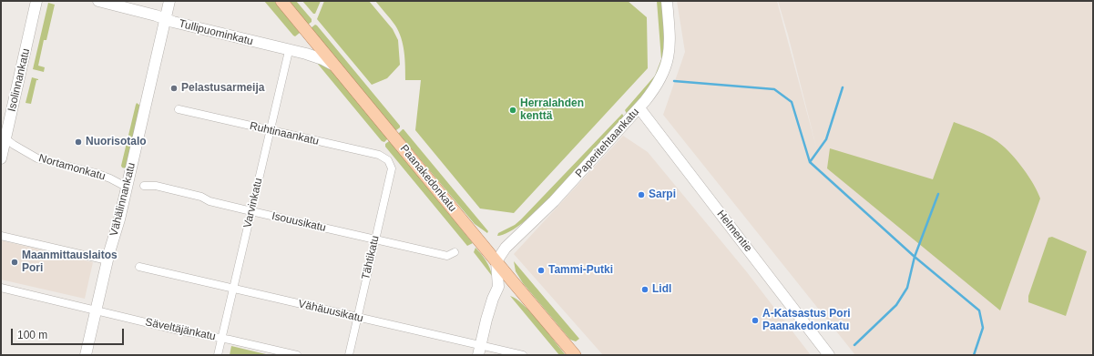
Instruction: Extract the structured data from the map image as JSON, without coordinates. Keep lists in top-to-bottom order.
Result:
{
  "streets": {
    "main road": ["Paanakedonkatu"],
    "street": [
      "Tullipuominkatu",
      "Isolinnankatu",
      "Ruhtinaankatu",
      "Paperitehtaankatu",
      "Nortamonkatu",
      "Vähälinnankatu",
      "Varvinkatu",
      "Isouusikatu",
      "Helmentie",
      "Tähtikatu",
      "Vähäuusikatu",
      "Säveltäjänkatu"
    ]
  },
  "crossings": [
    ["Tullipuominkatu", "Paanakedonkatu"],
    ["Tullipuominkatu", "Vähälinnankatu"],
    ["Tullipuominkatu", "Varvinkatu"],
    ["Isolinnankatu", "Nortamonkatu"],
    ["Ruhtinaankatu", "Varvinkatu"],
    ["Ruhtinaankatu", "Tähtikatu"],
    ["Paperitehtaankatu", "Paanakedonkatu"],
    ["Paperitehtaankatu", "Helmentie"],
    ["Nortamonkatu", "Vähälinnankatu"],
    ["Vähälinnankatu", "Säveltäjänkatu"],
    ["Varvinkatu", "Isouusikatu"],
    ["Varvinkatu", "Vähäuusikatu"],
    ["Varvinkatu", "Säveltäjänkatu"],
    ["Isouusikatu", "Tähtikatu"],
    ["Tähtikatu", "Vähäuusikatu"]
  ],
  "places": [
    "Pelastusarmeija",
    "Herralahden kenttä",
    "Nuorisotalo",
    "Sarpi",
    "Maanmittauslaitos Pori",
    "Tammi-Putki",
    "Lidl",
    "A-Katsastus Pori Paanakedonkatu"
  ],
  "scale_bar": "100 m"
}
